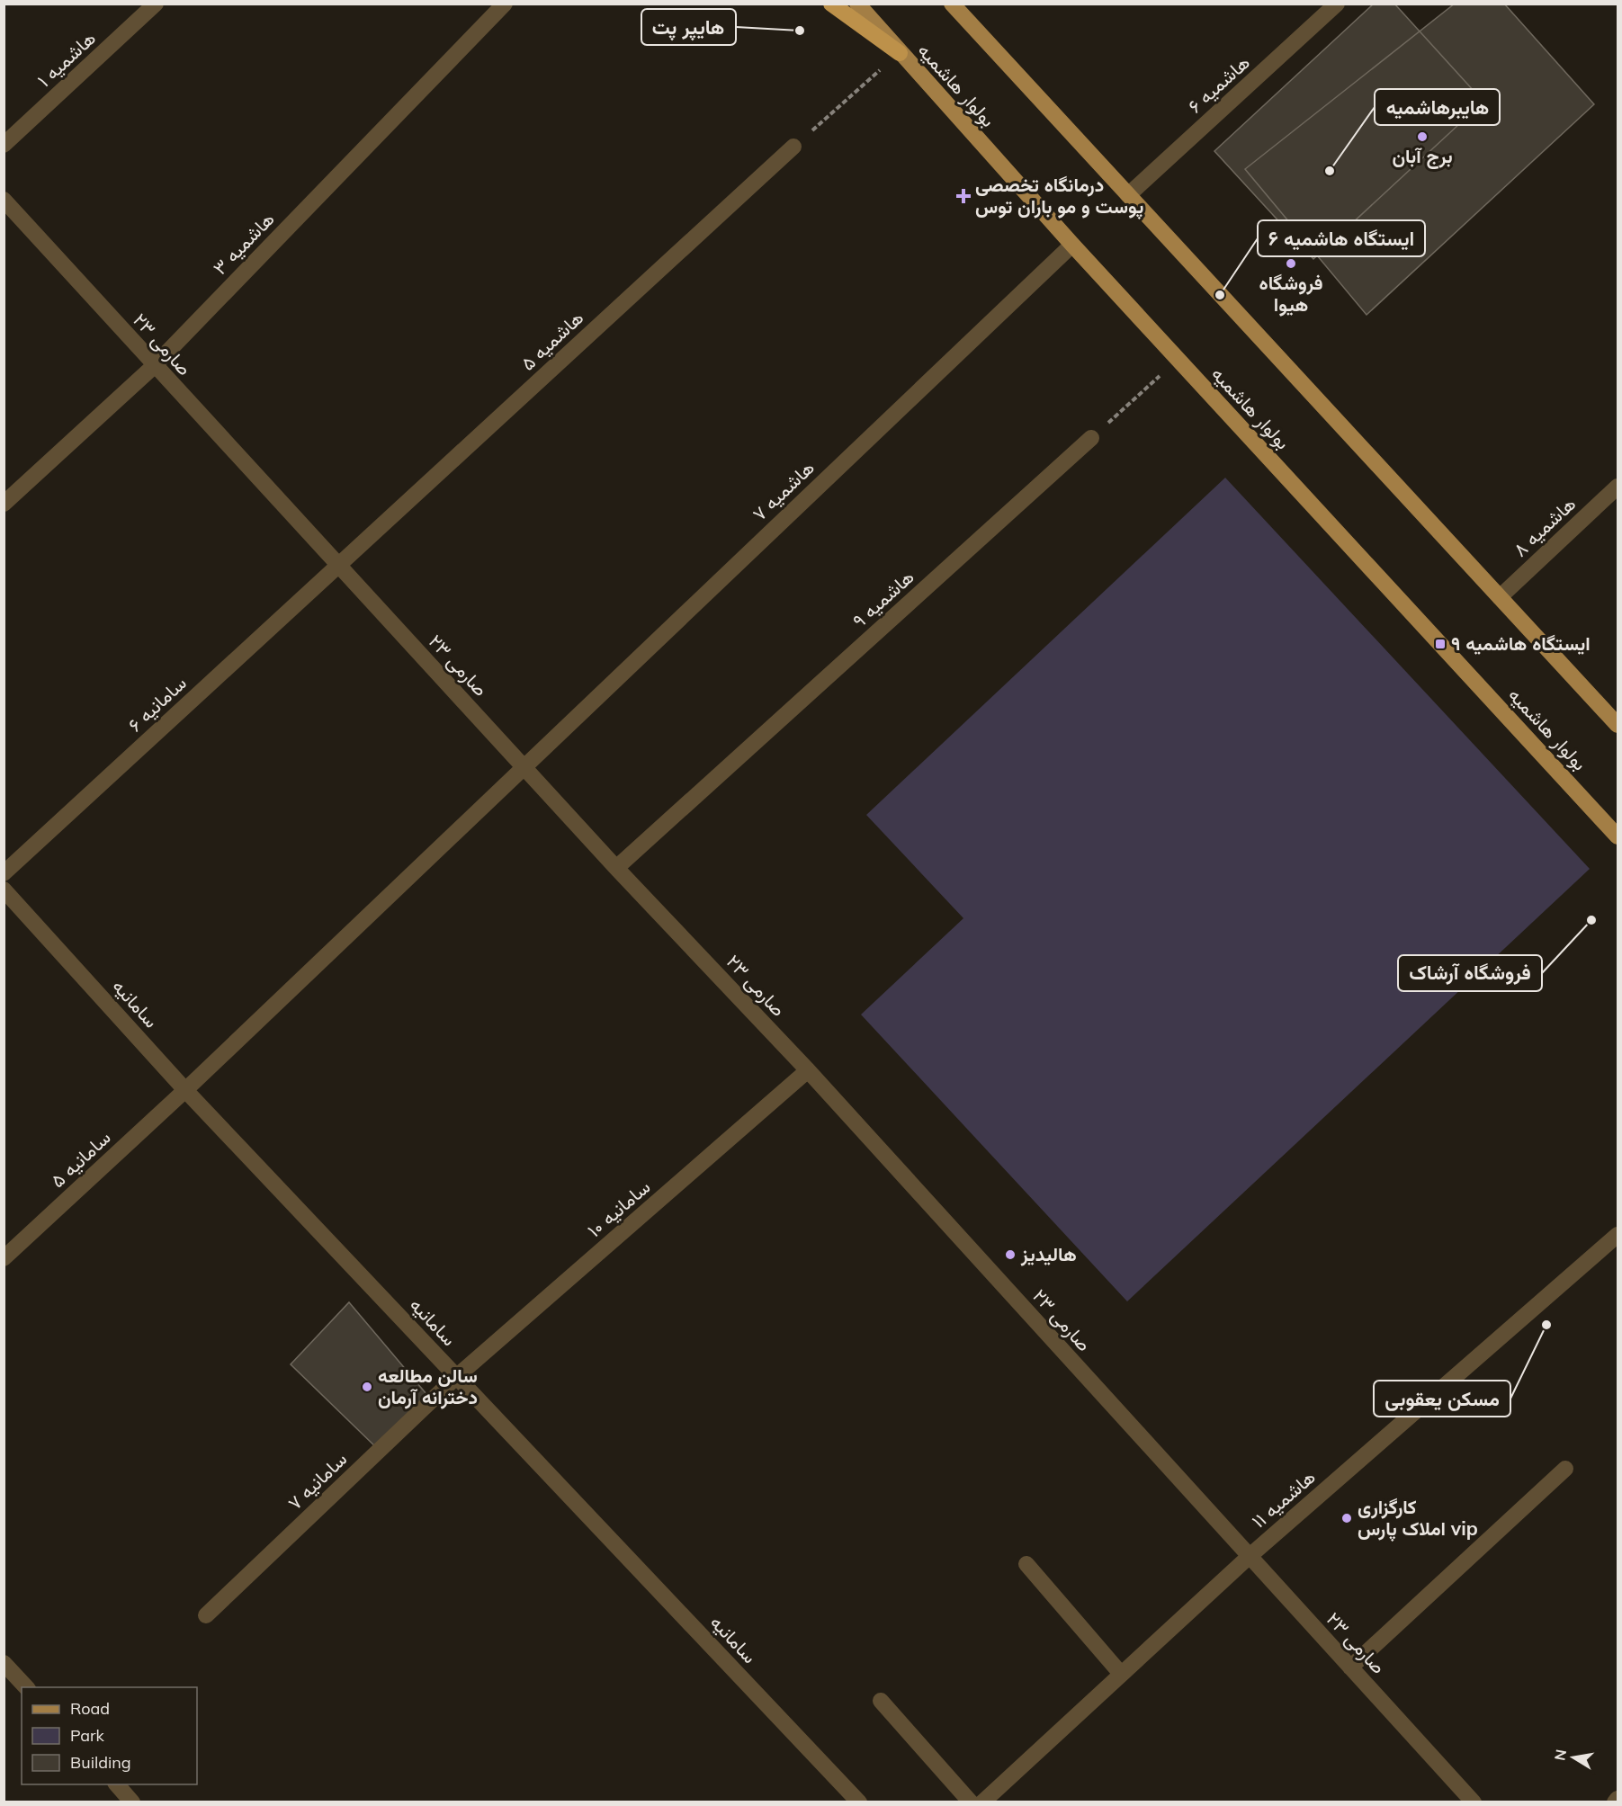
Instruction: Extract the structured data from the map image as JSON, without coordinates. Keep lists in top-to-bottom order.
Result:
{
  "streets": {
    "main road": ["بولوار هاشمیه"],
    "street": [
      "هاشمیه ۱",
      "هاشمیه ۶",
      "هاشمیه ۳",
      "هاشمیه ۵",
      "صارمی ۲۳",
      "هاشمیه ۷",
      "هاشمیه ۸",
      "هاشمیه ۹",
      "سامانیه ۶",
      "سامانیه",
      "سامانیه ۵",
      "سامانیه ۱۰",
      "سامانیه ۷",
      "هاشمیه ۱۱"
    ]
  },
  "crossings": [
    ["بولوار هاشمیه", "هاشمیه ۷"],
    ["هاشمیه ۳", "صارمی ۲۳"],
    ["هاشمیه ۵", "صارمی ۲۳"],
    ["هاشمیه ۵", "سامانیه ۶"],
    ["صارمی ۲۳", "هاشمیه ۷"],
    ["صارمی ۲۳", "هاشمیه ۹"],
    ["صارمی ۲۳", "سامانیه ۶"],
    ["صارمی ۲۳", "سامانیه ۱۰"],
    ["صارمی ۲۳", "هاشمیه ۱۱"],
    ["هاشمیه ۷", "سامانیه"],
    ["هاشمیه ۷", "سامانیه ۵"],
    ["سامانیه", "سامانیه ۵"],
    ["سامانیه", "سامانیه ۱۰"],
    ["سامانیه", "سامانیه ۷"],
    ["سامانیه ۱۰", "سامانیه ۷"]
  ],
  "places": {
    "other": [
      "هایپر پت",
      "برج آبان",
      "هایبرهاشمیه",
      "فروشگاه هیوا",
      "ایستگاه هاشمیه ۶",
      "فروشگاه آرشاک",
      "هالیدیز",
      "مسکن یعقوبی",
      "سالن مطالعه دخترانه آرمان",
      "کارگزاری املاک پارس vip"
    ],
    "health": ["درمانگاه تخصصی پوست و مو باران توس"],
    "transit": ["ایستگاه هاشمیه ۹"]
  },
  "legend": ["Road", "Park", "Building"],
  "north": "left"
}
